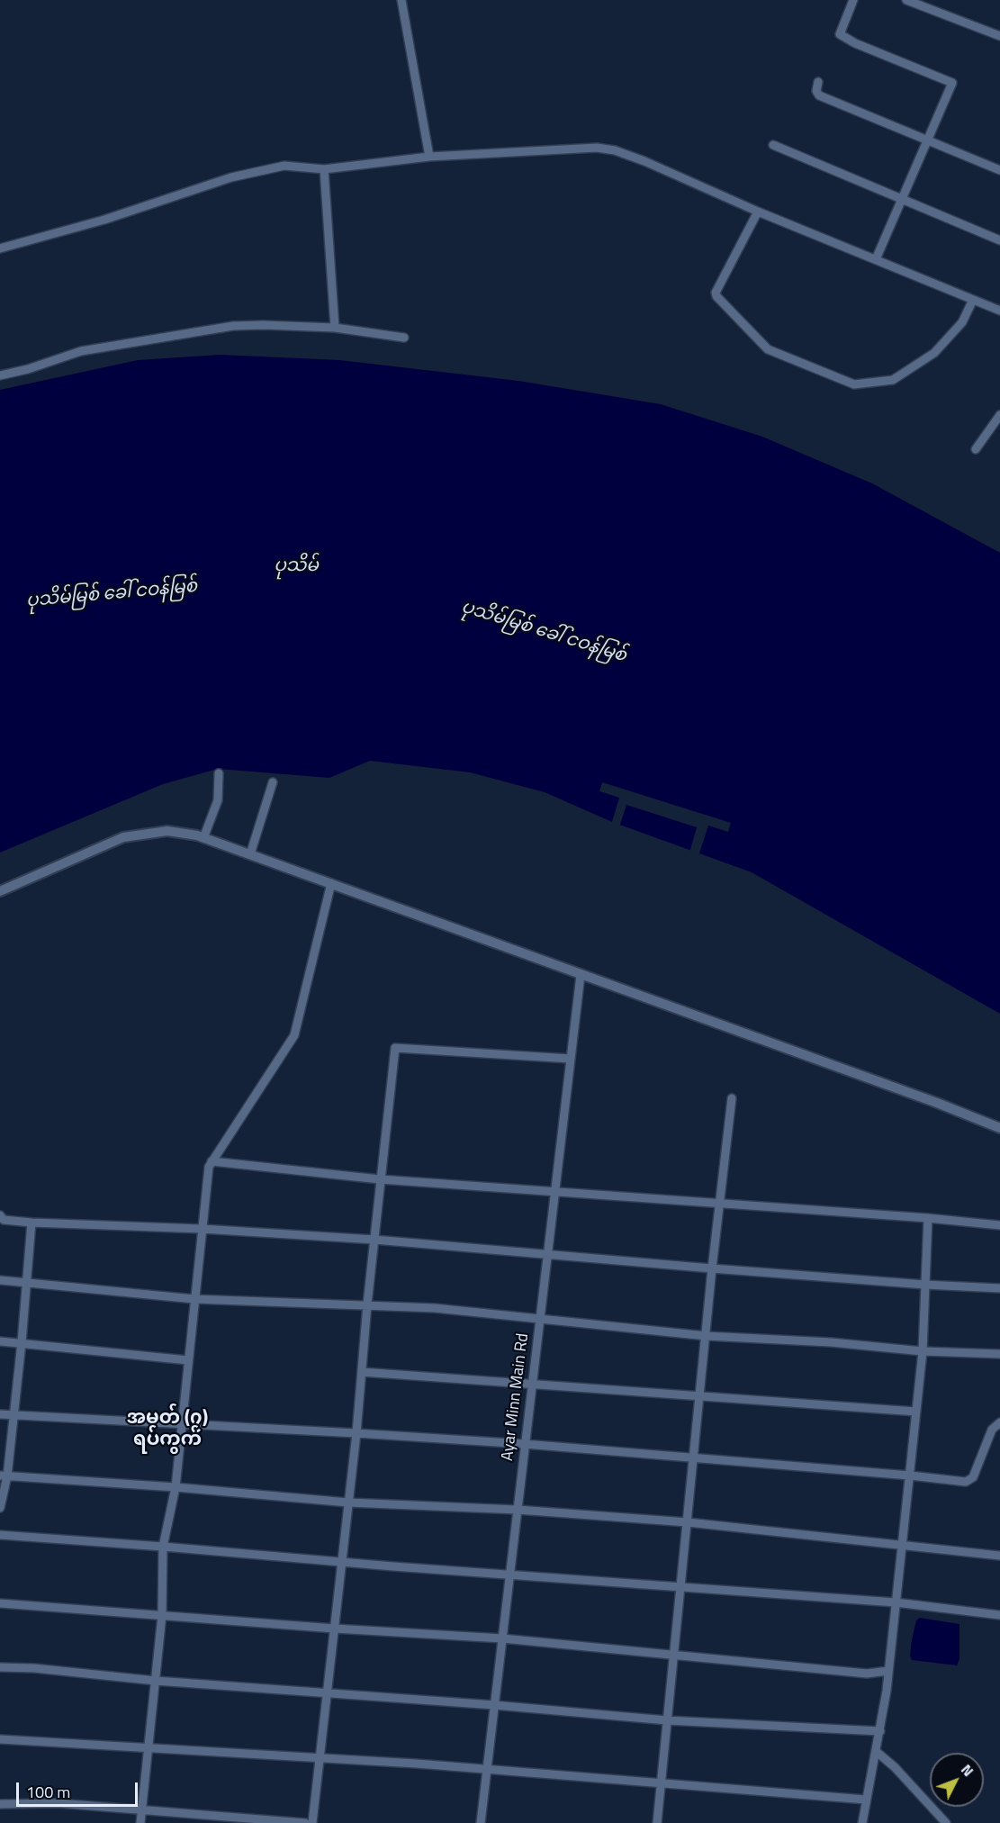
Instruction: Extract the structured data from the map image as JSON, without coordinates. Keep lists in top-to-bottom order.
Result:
{
  "streets": {
    "street": ["Ayar Minn Main Rd"]
  },
  "districts": ["အမှတ် (၇) ရပ်ကွက်"],
  "water": ["ပုသိမ်", "ပုသိမ်မြစ် ခေါ် ငဝန်မြစ်"],
  "scale_bar": "100 m",
  "north": "top right"
}
